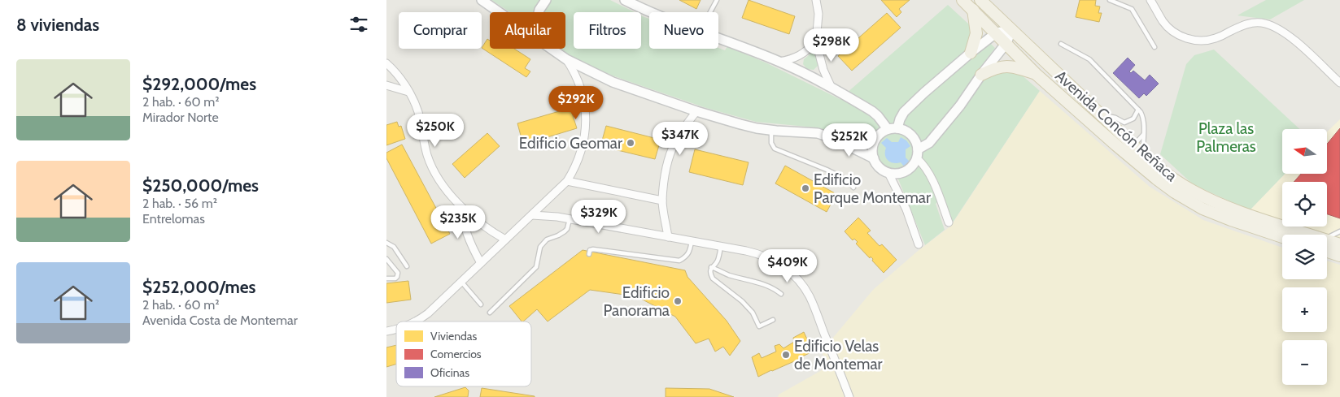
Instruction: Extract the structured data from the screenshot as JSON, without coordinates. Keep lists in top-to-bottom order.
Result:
{
  "streets": {
    "main road": ["Avenida Concón Reñaca"]
  },
  "parks": ["Plaza las Palmeras"],
  "places": [
    "Edificio Geomar",
    "Edificio Parque Montemar",
    "Edificio Panorama",
    "Edificio Velas de Montemar"
  ],
  "legend": ["Viviendas", "Comercios", "Oficinas"],
  "north": "left",
  "page": {
    "heading": "8 viviendas",
    "chip": [
      "Comprar",
      "Alquilar",
      "Filtros",
      "Nuevo"
    ],
    "price": [
      "$298K",
      "$292K",
      "$250K",
      "$347K",
      "$252K",
      "$329K",
      "$235K",
      "$409K"
    ],
    "list": [
      {
        "name": "$292,000/mes",
        "note": "2 hab. · 60 m² · Mirador Norte"
      },
      {
        "name": "$250,000/mes",
        "note": "2 hab. · 56 m² · Entrelomas"
      },
      {
        "name": "$252,000/mes",
        "note": "2 hab. · 60 m² · Avenida Costa de Montemar"
      }
    ],
    "map_buttons": ["+", "−"]
  }
}
